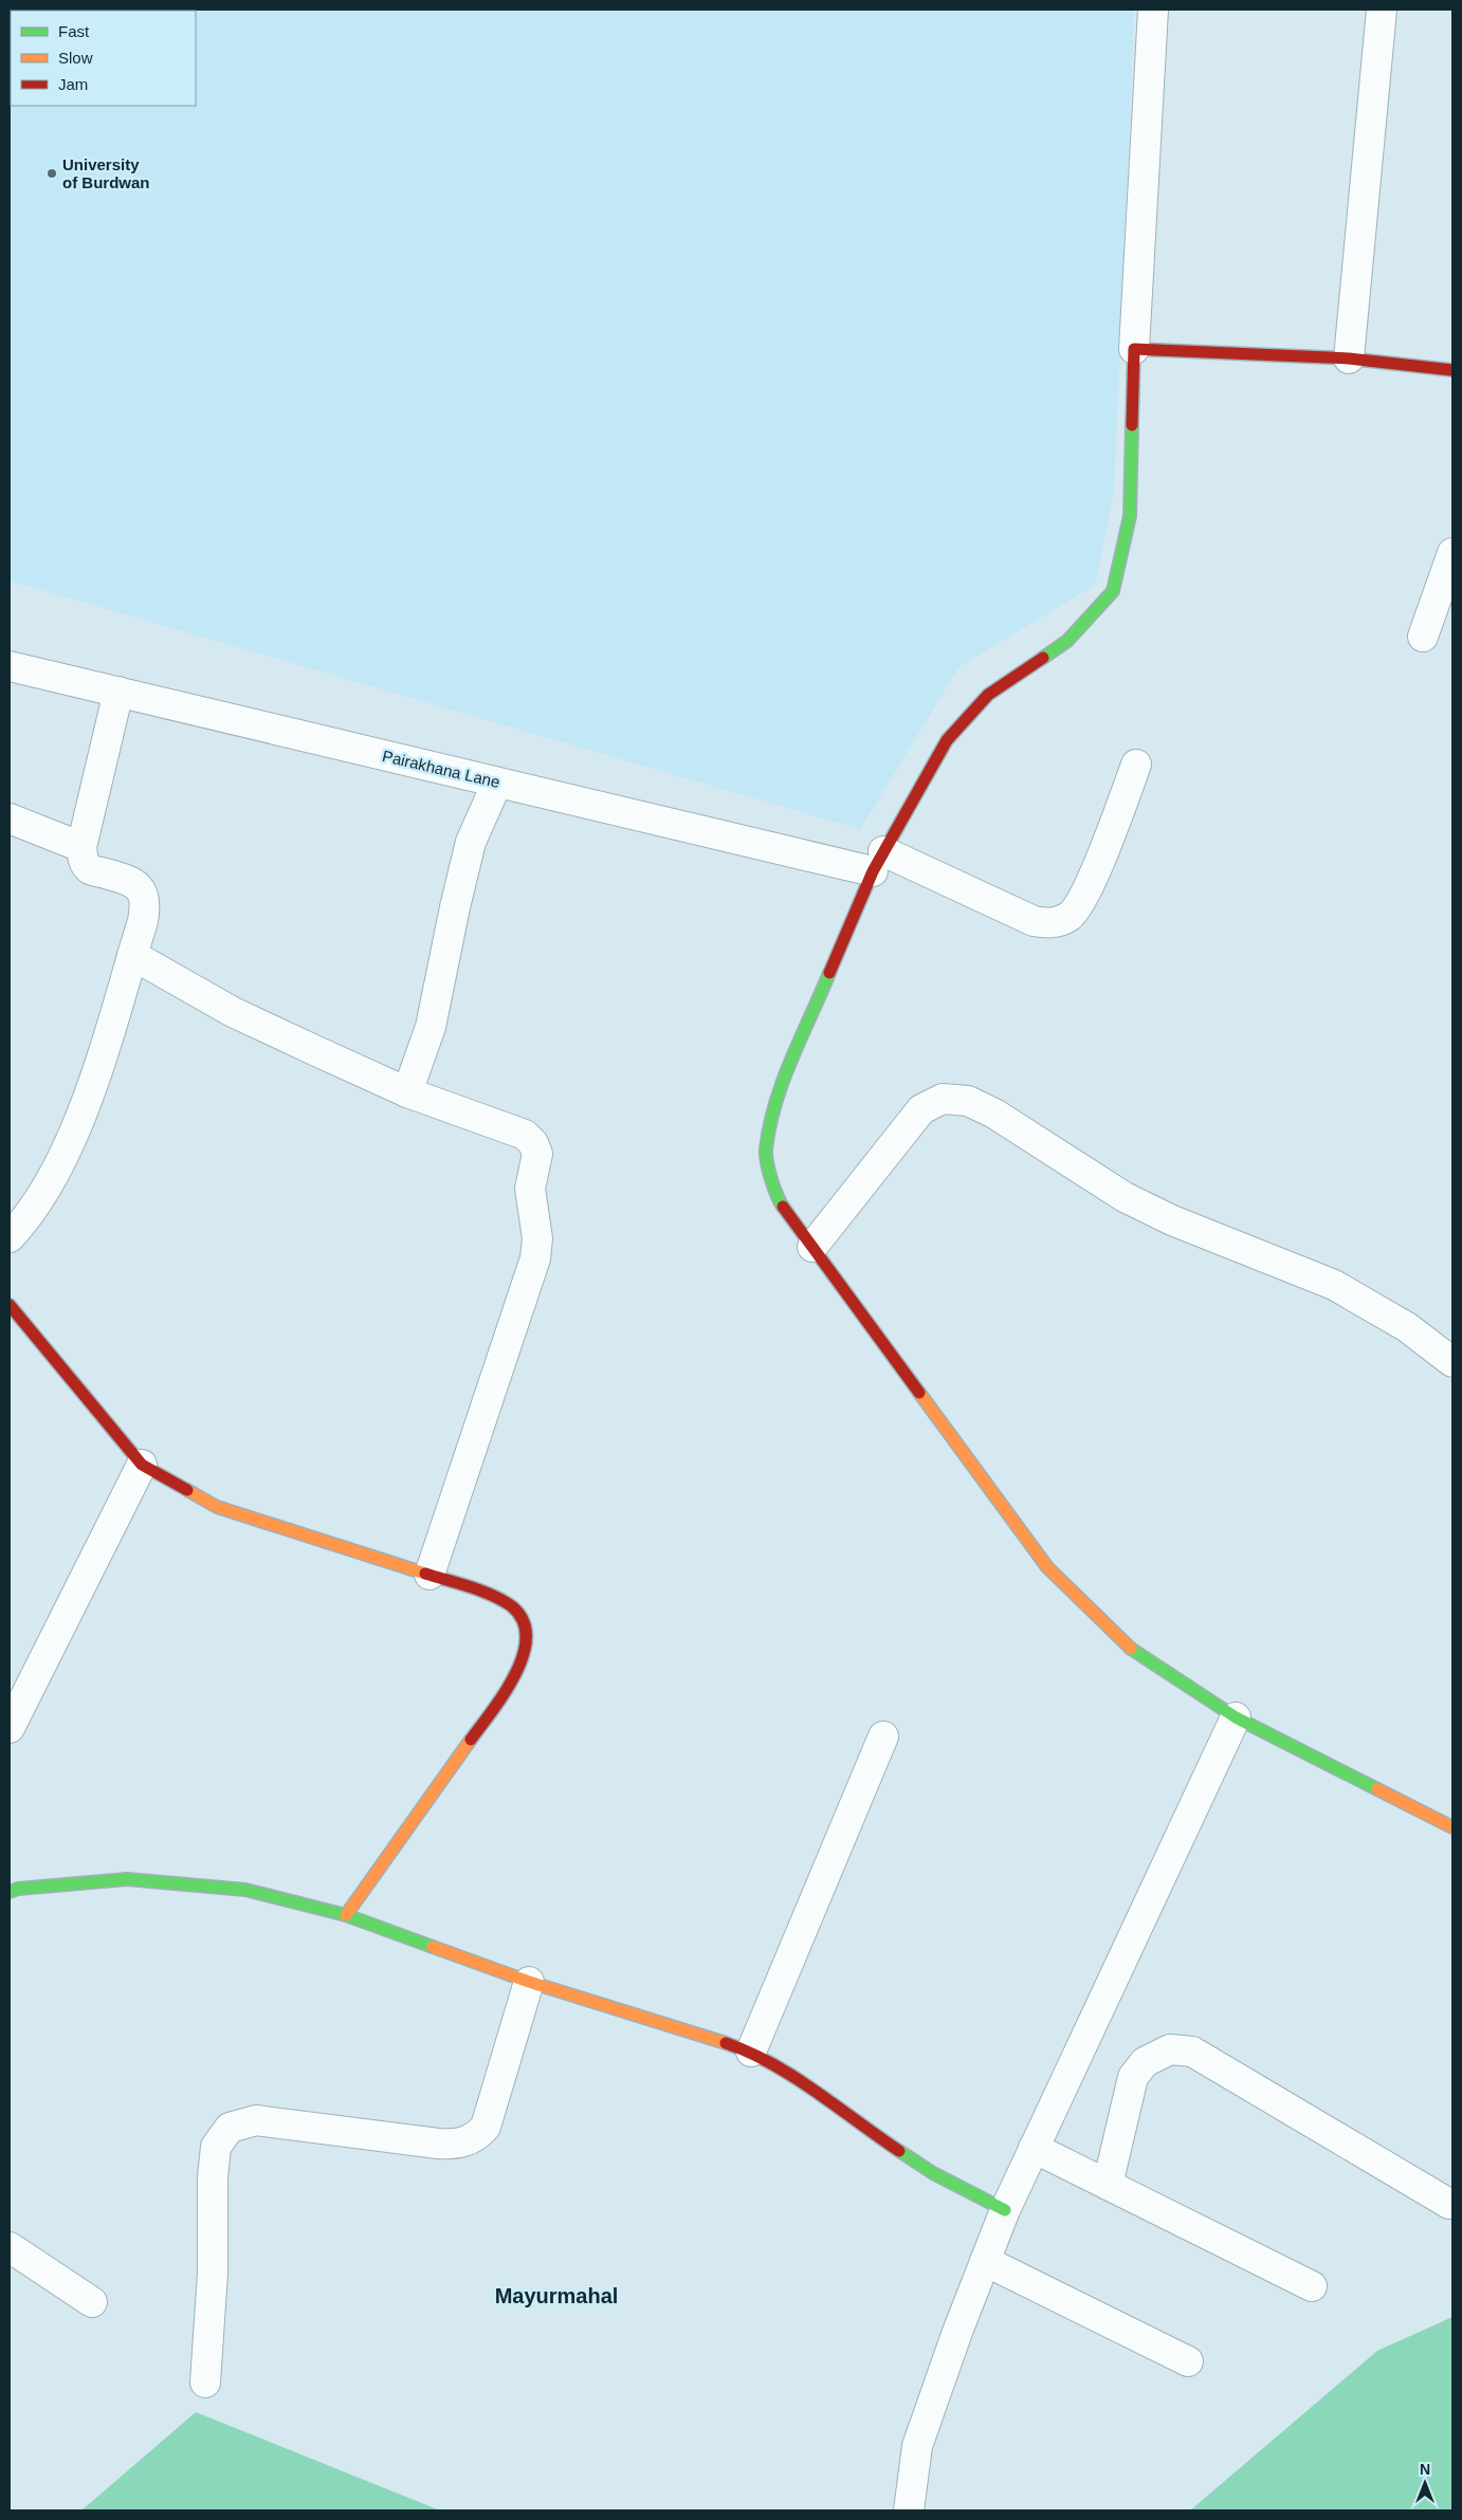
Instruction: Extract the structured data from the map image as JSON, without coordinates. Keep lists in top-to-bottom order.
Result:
{
  "streets": {
    "street": ["Pairakhana Lane"]
  },
  "districts": ["Mayurmahal"],
  "places": ["University of Burdwan"],
  "legend": ["Fast", "Slow", "Jam"],
  "north": "top"
}
